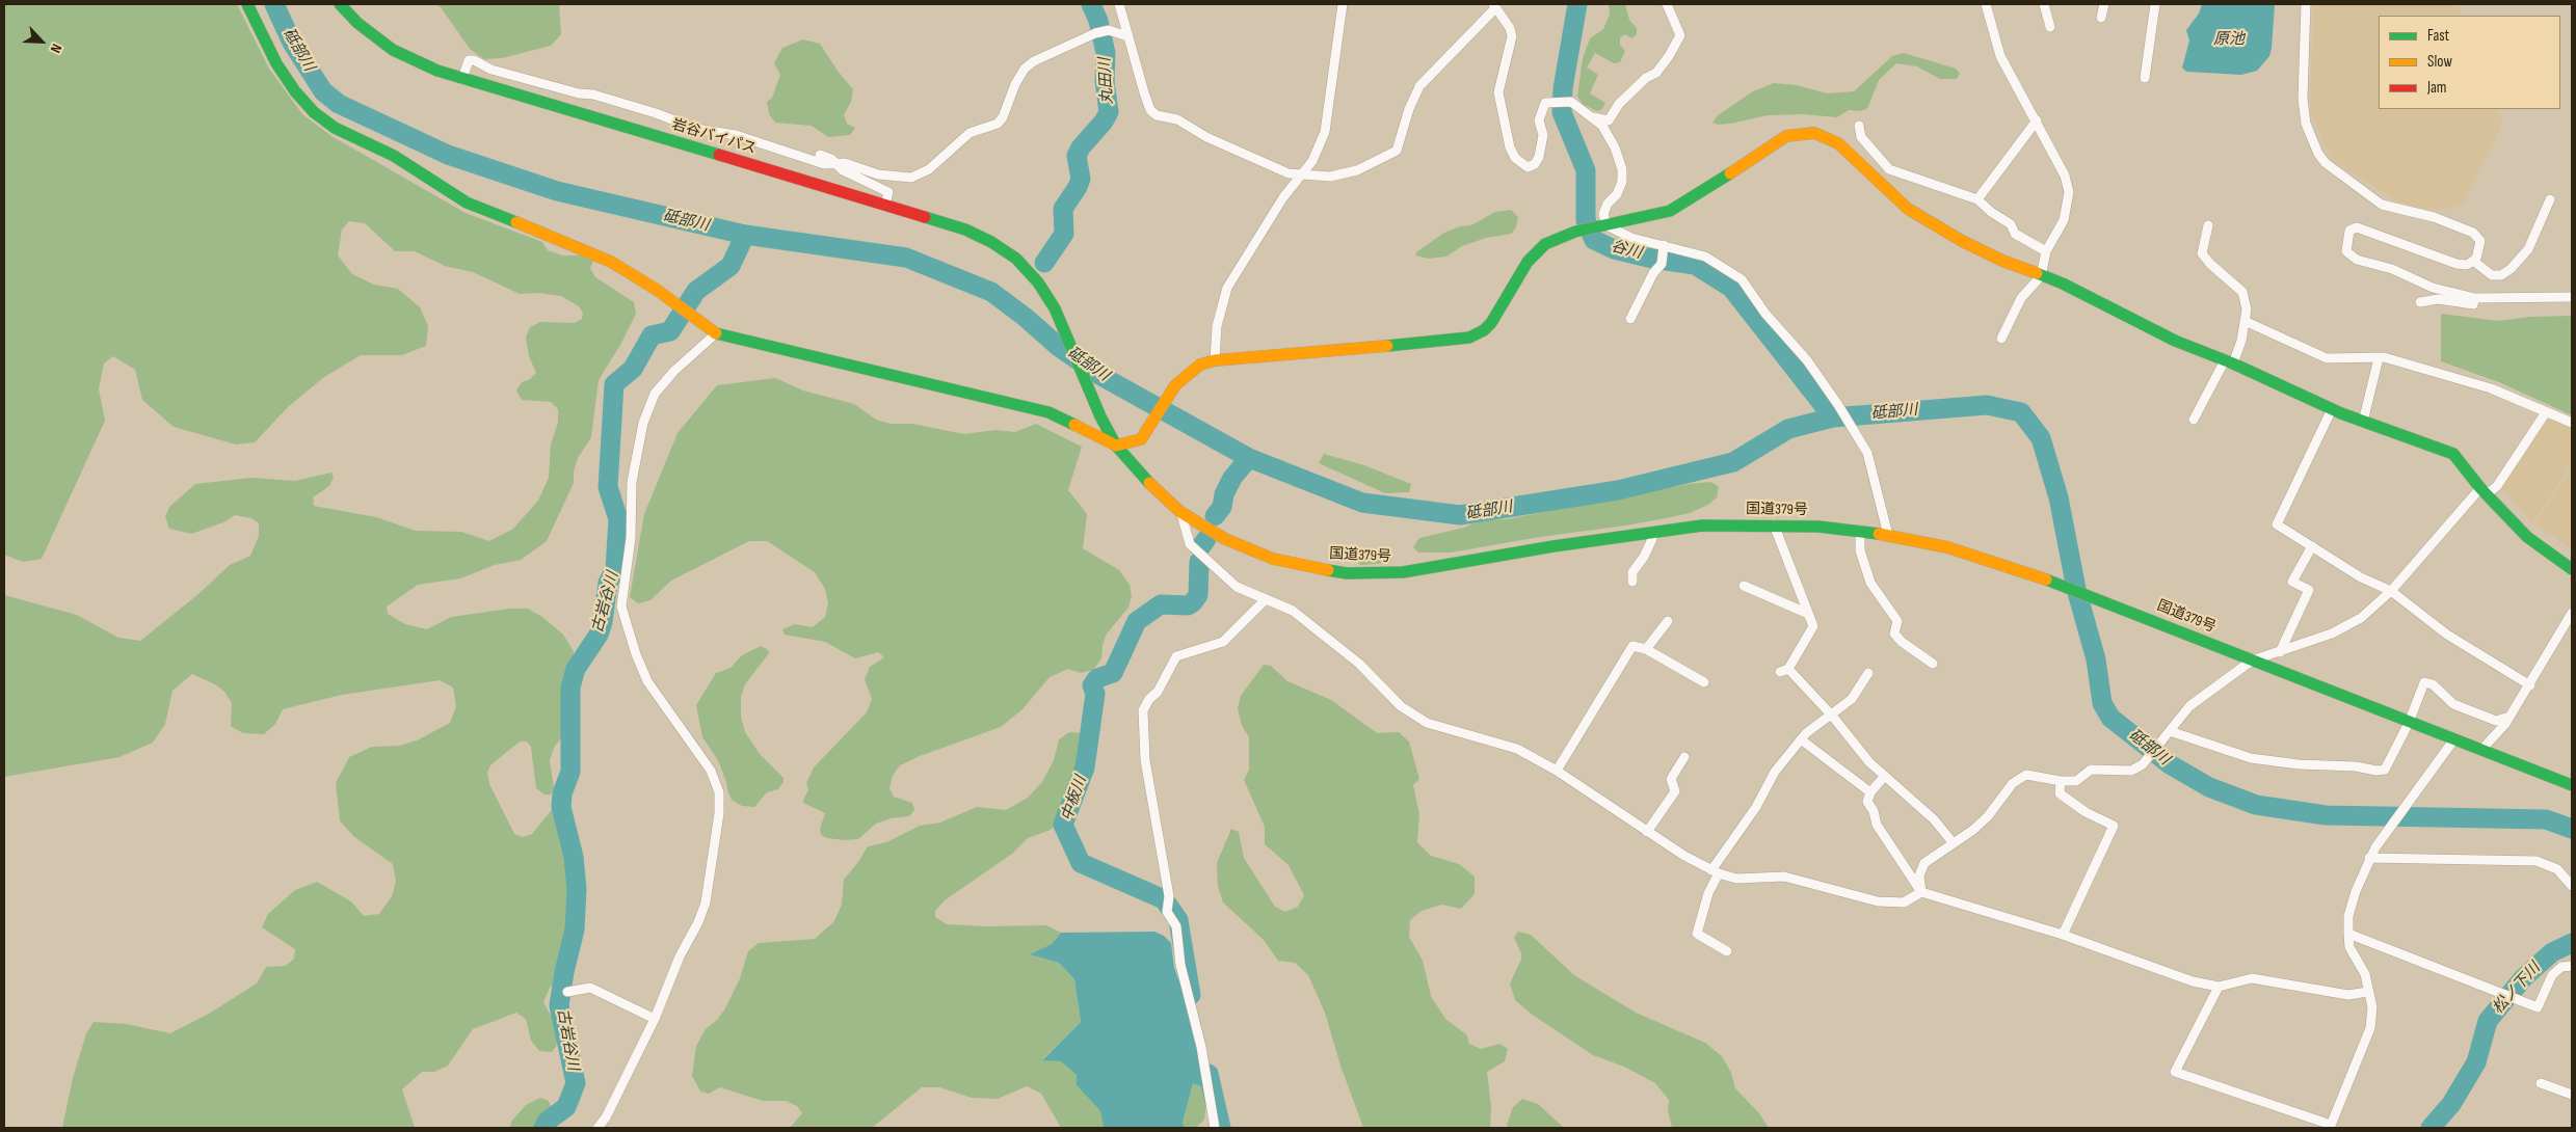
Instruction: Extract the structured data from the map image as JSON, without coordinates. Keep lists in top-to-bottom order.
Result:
{
  "streets": {
    "main road": ["岩谷バイパス", "国道379号"]
  },
  "crossings": [
    ["岩谷バイパス", "国道379号"]
  ],
  "water": [
    "原池",
    "砥部川",
    "丸田川",
    "谷川",
    "古岩谷川",
    "中板川",
    "松ノ下川"
  ],
  "legend": ["Fast", "Slow", "Jam"],
  "north": "bottom right"
}
